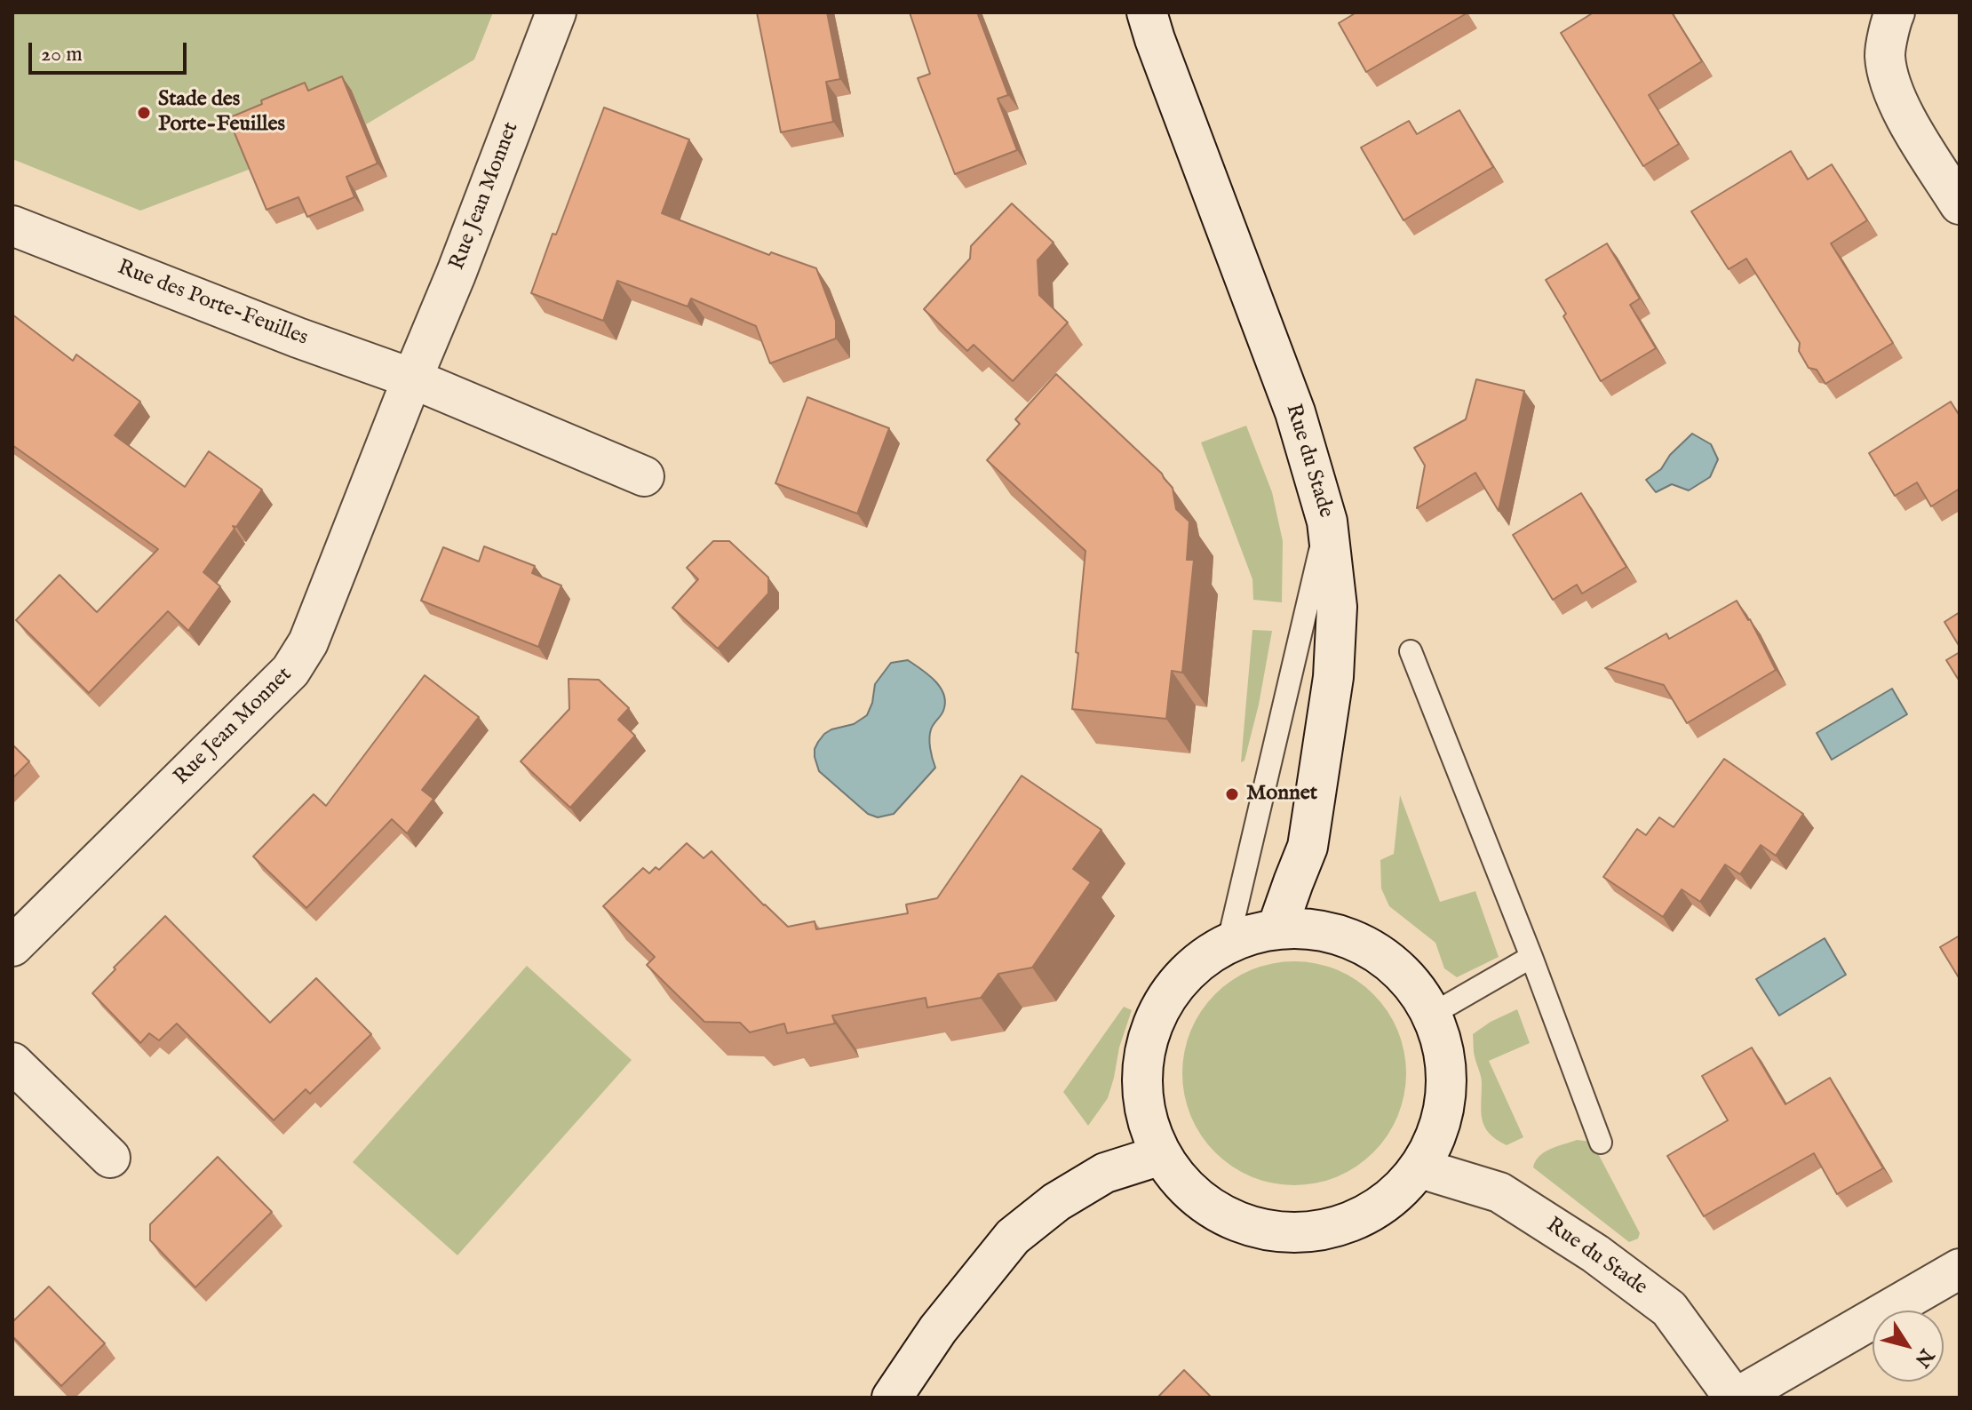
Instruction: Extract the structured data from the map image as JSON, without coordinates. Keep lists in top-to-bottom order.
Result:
{
  "streets": {
    "street": ["Rue Jean Monnet", "Rue des Porte-Feuilles", "Rue du Stade"]
  },
  "crossings": [
    ["Rue Jean Monnet", "Rue des Porte-Feuilles"]
  ],
  "places": ["Stade des Porte-Feuilles", "Monnet"],
  "scale_bar": "20 m",
  "north": "bottom right"
}
